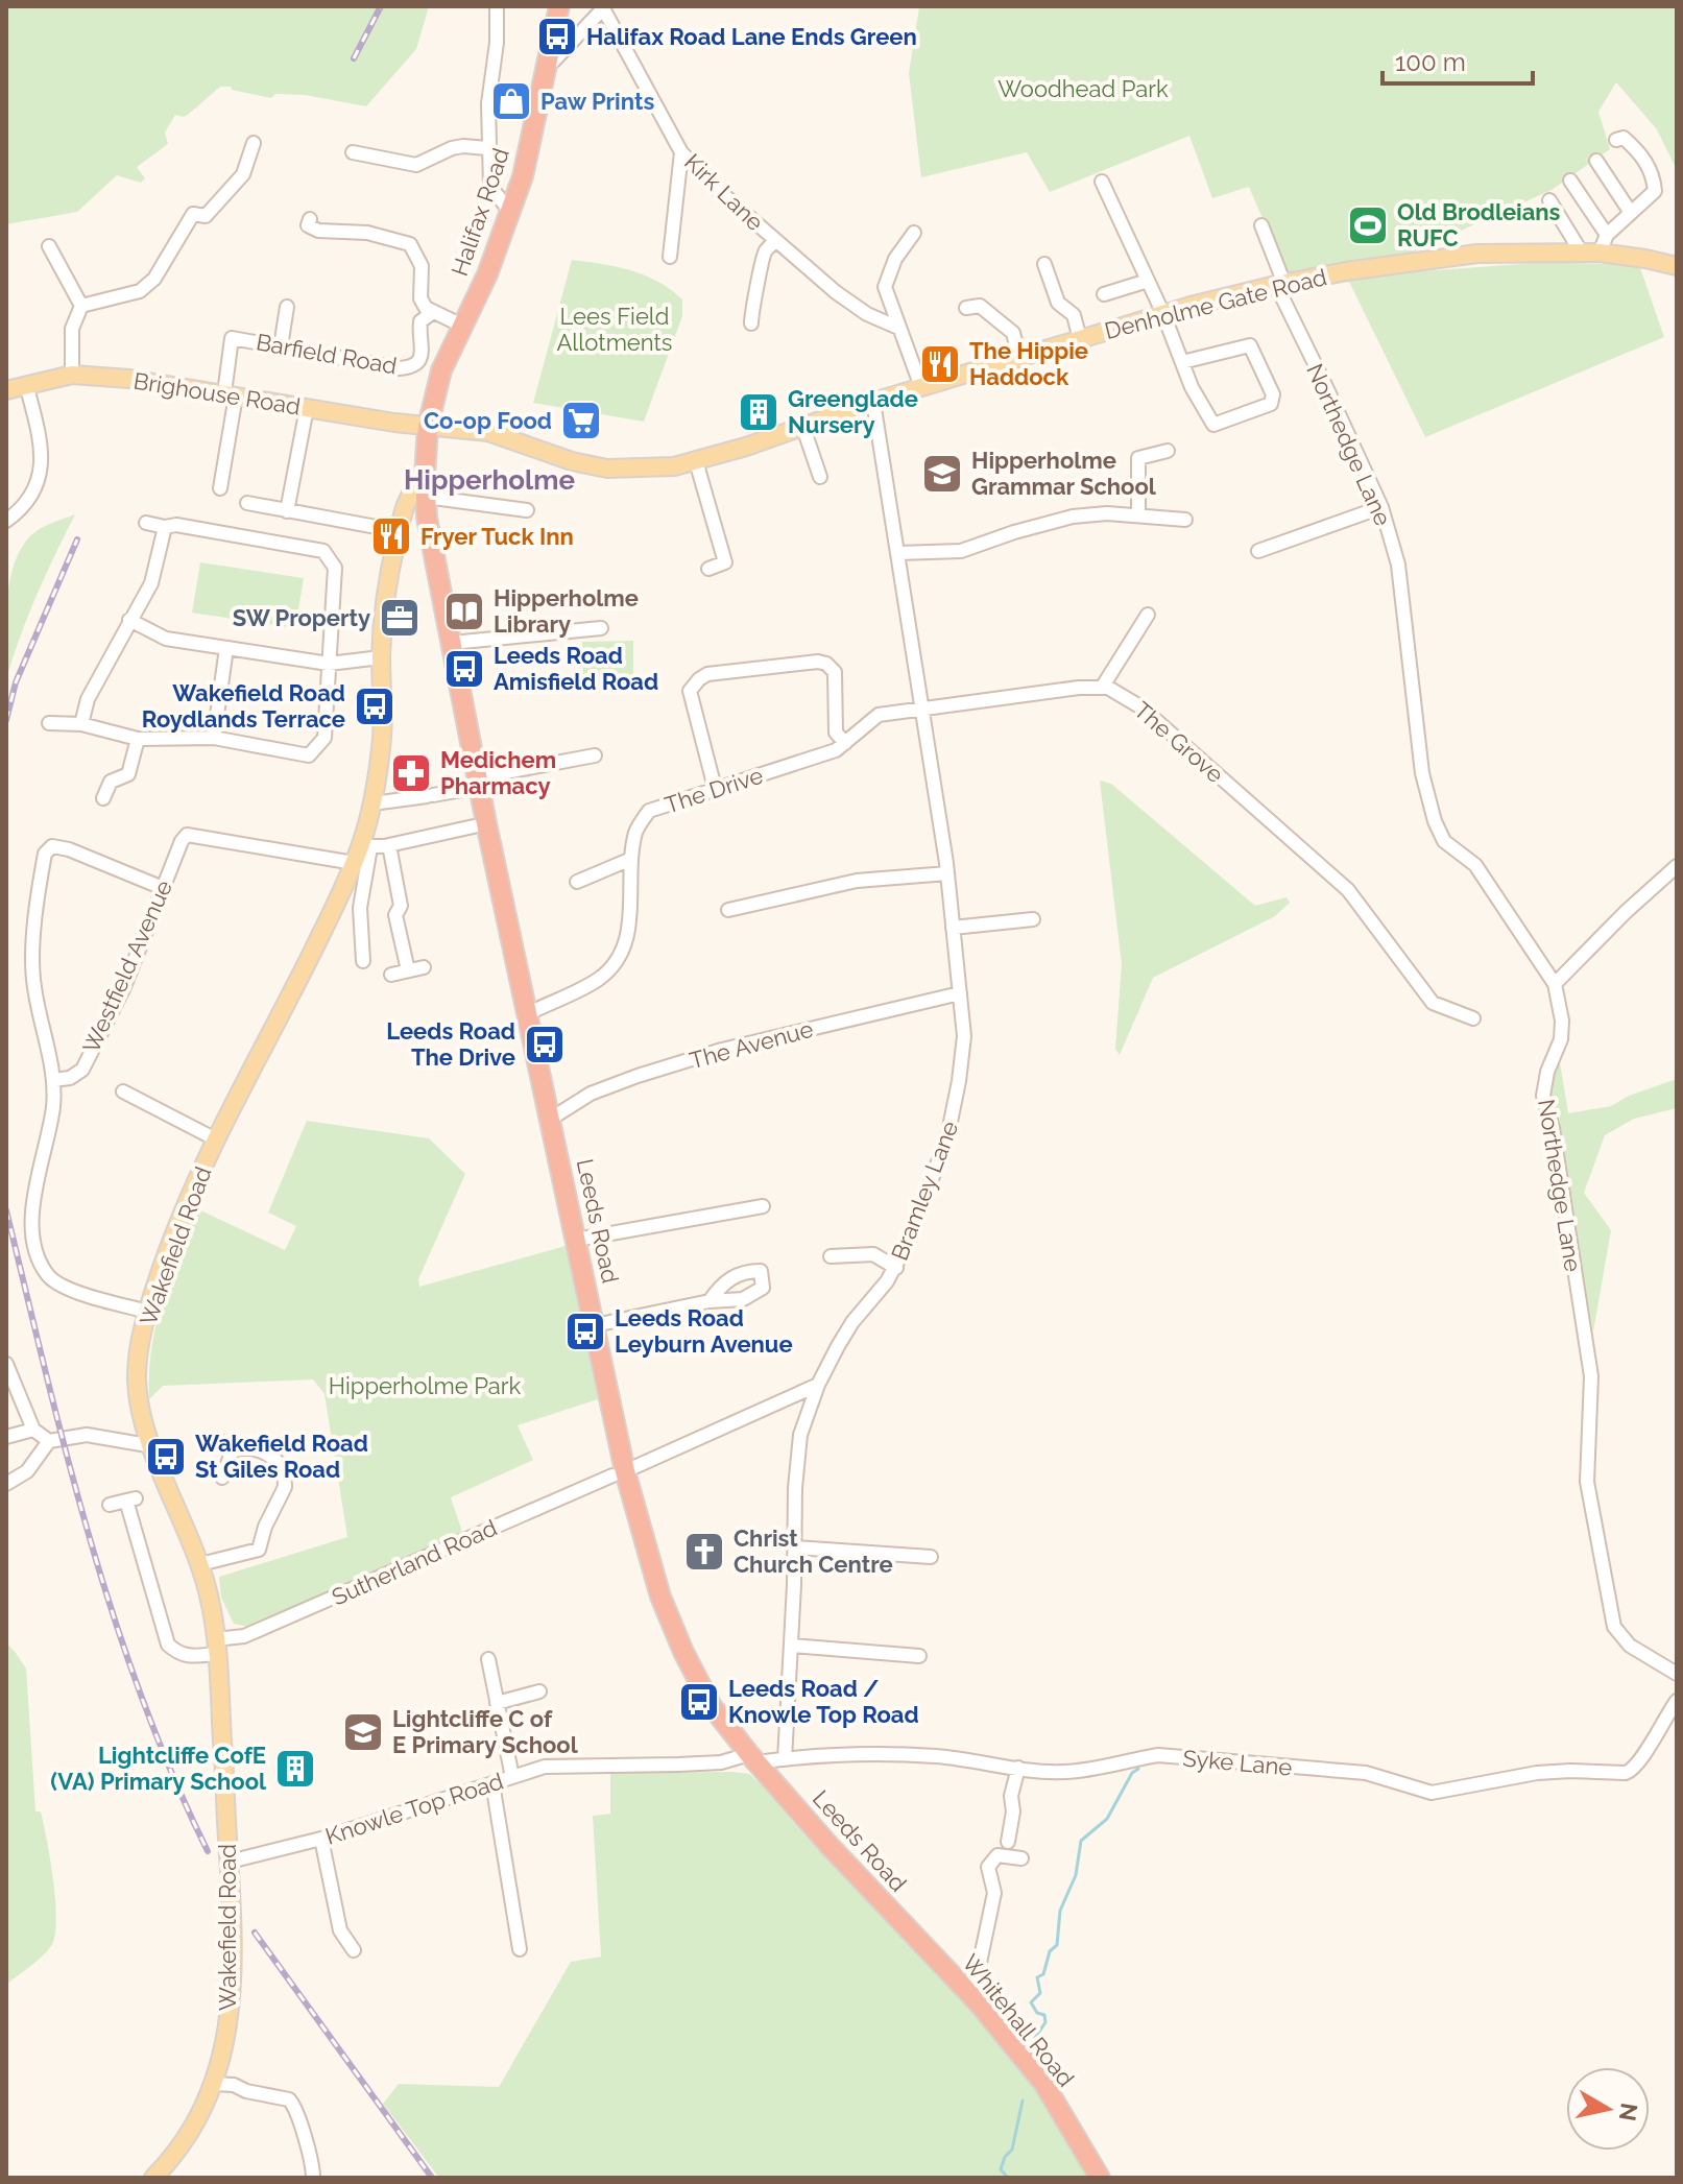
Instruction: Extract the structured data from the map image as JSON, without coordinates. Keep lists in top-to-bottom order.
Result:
{
  "streets": {
    "highway": ["Halifax Road", "Leeds Road", "Whitehall Road"],
    "main road": ["Denholme Gate Road", "Brighouse Road", "Wakefield Road"],
    "street": [
      "Kirk Lane",
      "Barfield Road",
      "Northedge Lane",
      "The Grove",
      "The Drive",
      "Westfield Avenue",
      "The Avenue",
      "Bramley Lane",
      "Sutherland Road",
      "Syke Lane",
      "Knowle Top Road"
    ]
  },
  "crossings": [
    ["Halifax Road", "Denholme Gate Road"],
    ["Halifax Road", "Brighouse Road"],
    ["Halifax Road", "Leeds Road"],
    ["Denholme Gate Road", "Brighouse Road"],
    ["Denholme Gate Road", "Northedge Lane"],
    ["Denholme Gate Road", "Bramley Lane"],
    ["Denholme Gate Road", "Leeds Road"],
    ["Barfield Road", "Brighouse Road"],
    ["Brighouse Road", "Leeds Road"],
    ["The Drive", "Bramley Lane"],
    ["The Drive", "Leeds Road"],
    ["Westfield Avenue", "Wakefield Road"],
    ["The Avenue", "Bramley Lane"],
    ["The Avenue", "Leeds Road"],
    ["Bramley Lane", "Sutherland Road"],
    ["Bramley Lane", "Syke Lane"],
    ["Leeds Road", "Wakefield Road"],
    ["Leeds Road", "Sutherland Road"],
    ["Leeds Road", "Syke Lane"],
    ["Leeds Road", "Knowle Top Road"],
    ["Leeds Road", "Whitehall Road"],
    ["Wakefield Road", "Sutherland Road"],
    ["Wakefield Road", "Knowle Top Road"],
    ["Syke Lane", "Knowle Top Road"]
  ],
  "districts": ["Hipperholme"],
  "parks": ["Woodhead Park", "Lees Field Allotments", "Hipperholme Park"],
  "places": {
    "bus stop": [
      "Halifax Road Lane Ends Green",
      "Leeds Road Amisfield Road",
      "Wakefield Road Roydlands Terrace",
      "Leeds Road The Drive",
      "Leeds Road Leyburn Avenue",
      "Wakefield Road St Giles Road",
      "Leeds Road / Knowle Top Road"
    ],
    "shop": ["Paw Prints"],
    "sports": ["Old Brodleians RUFC"],
    "restaurant": ["The Hippie Haddock", "Fryer Tuck Inn"],
    "building": ["Greenglade Nursery", "Lightcliffe CofE (VA) Primary School"],
    "supermarket": ["Co-op Food"],
    "school or university": ["Hipperholme Grammar School", "Lightcliffe C of E Primary School"],
    "library": ["Hipperholme Library"],
    "office": ["SW Property"],
    "pharmacy": ["Medichem Pharmacy"],
    "church": ["Christ Church Centre"]
  },
  "scale_bar": "100 m",
  "north": "right"
}
